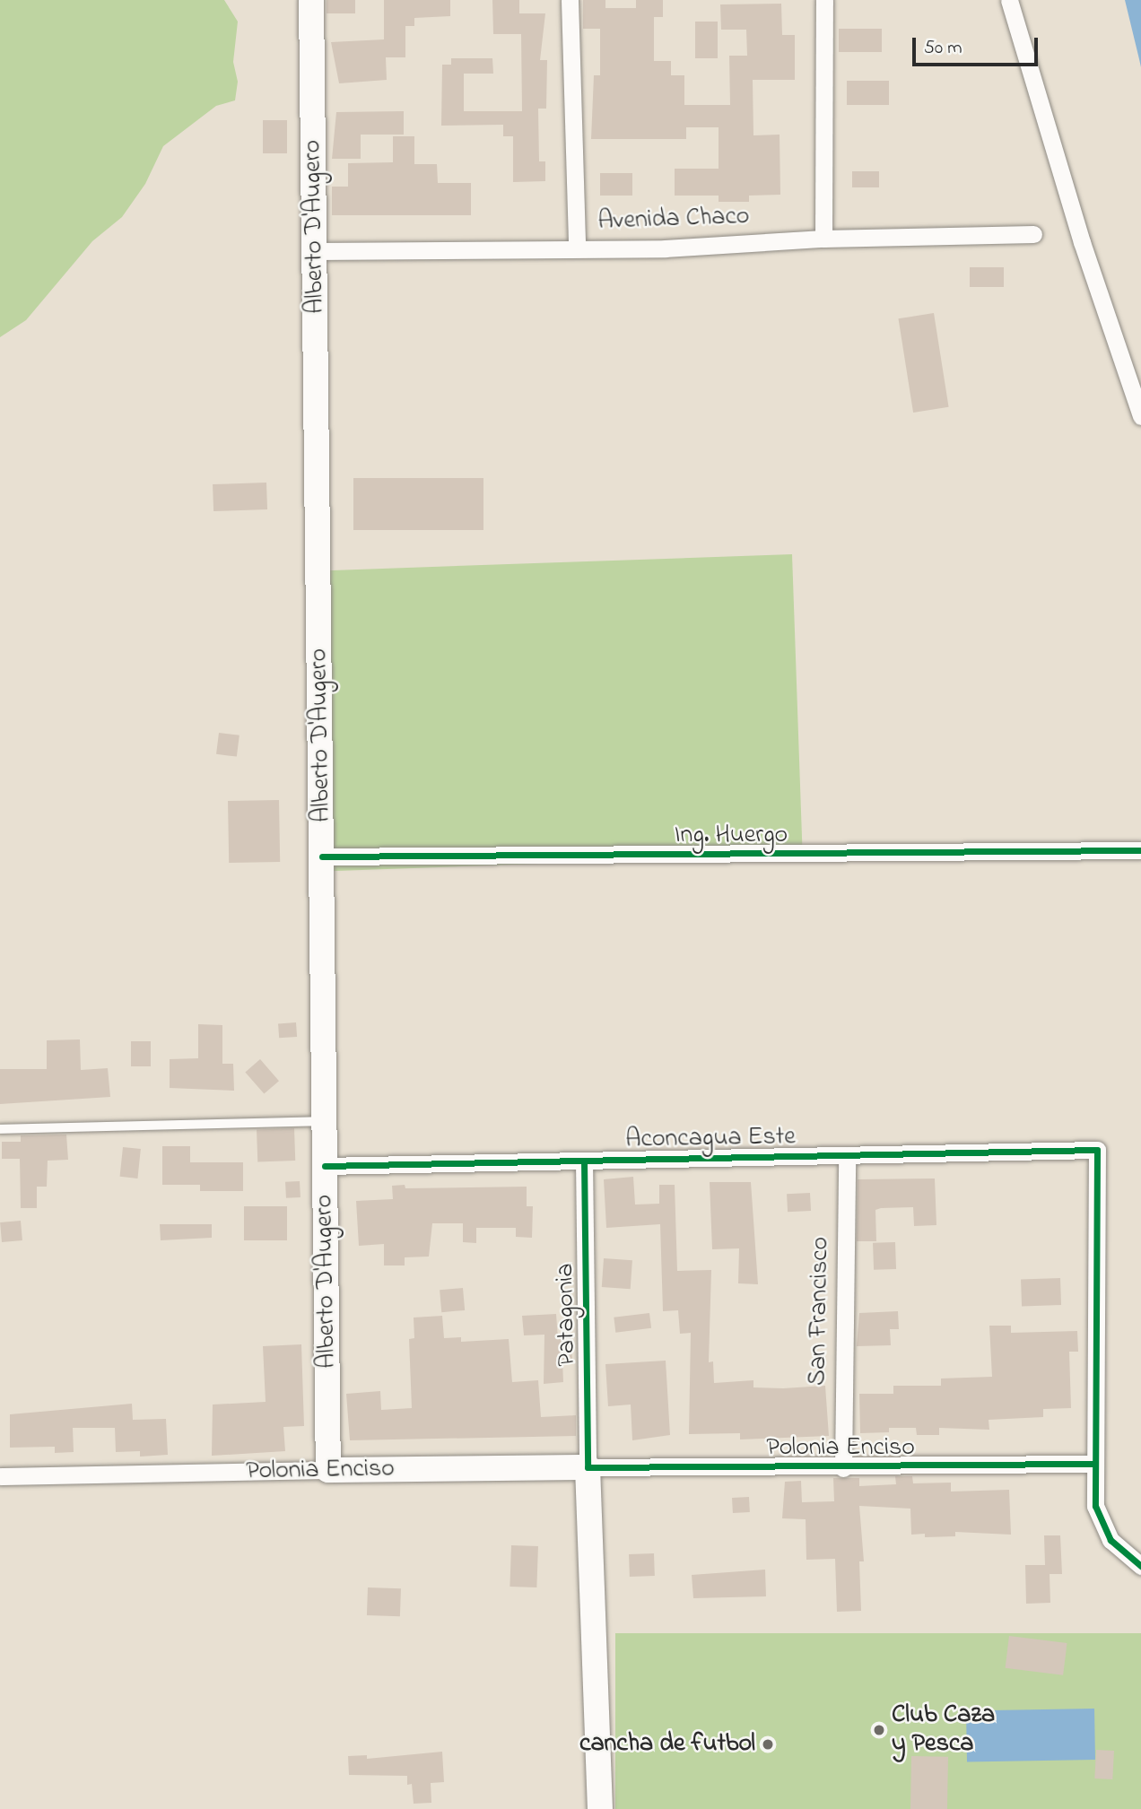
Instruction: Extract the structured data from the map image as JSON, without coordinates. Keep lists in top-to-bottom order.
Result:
{
  "streets": {
    "main road": ["Alberto D'Augero", "Patagonia", "Polonia Enciso"],
    "street": [
      "Avenida Chaco",
      "Ing. Huergo",
      "Aconcagua Este",
      "San Francisco"
    ]
  },
  "crossings": [
    ["Avenida Chaco", "Alberto D'Augero"],
    ["Alberto D'Augero", "Ing. Huergo"],
    ["Alberto D'Augero", "Aconcagua Este"],
    ["Alberto D'Augero", "Polonia Enciso"],
    ["Aconcagua Este", "San Francisco"],
    ["Aconcagua Este", "Patagonia"],
    ["Aconcagua Este", "Polonia Enciso"],
    ["San Francisco", "Polonia Enciso"],
    ["Patagonia", "Polonia Enciso"]
  ],
  "places": ["Club Caza y Pesca", "cancha de futbol"],
  "scale_bar": "50 m"
}
